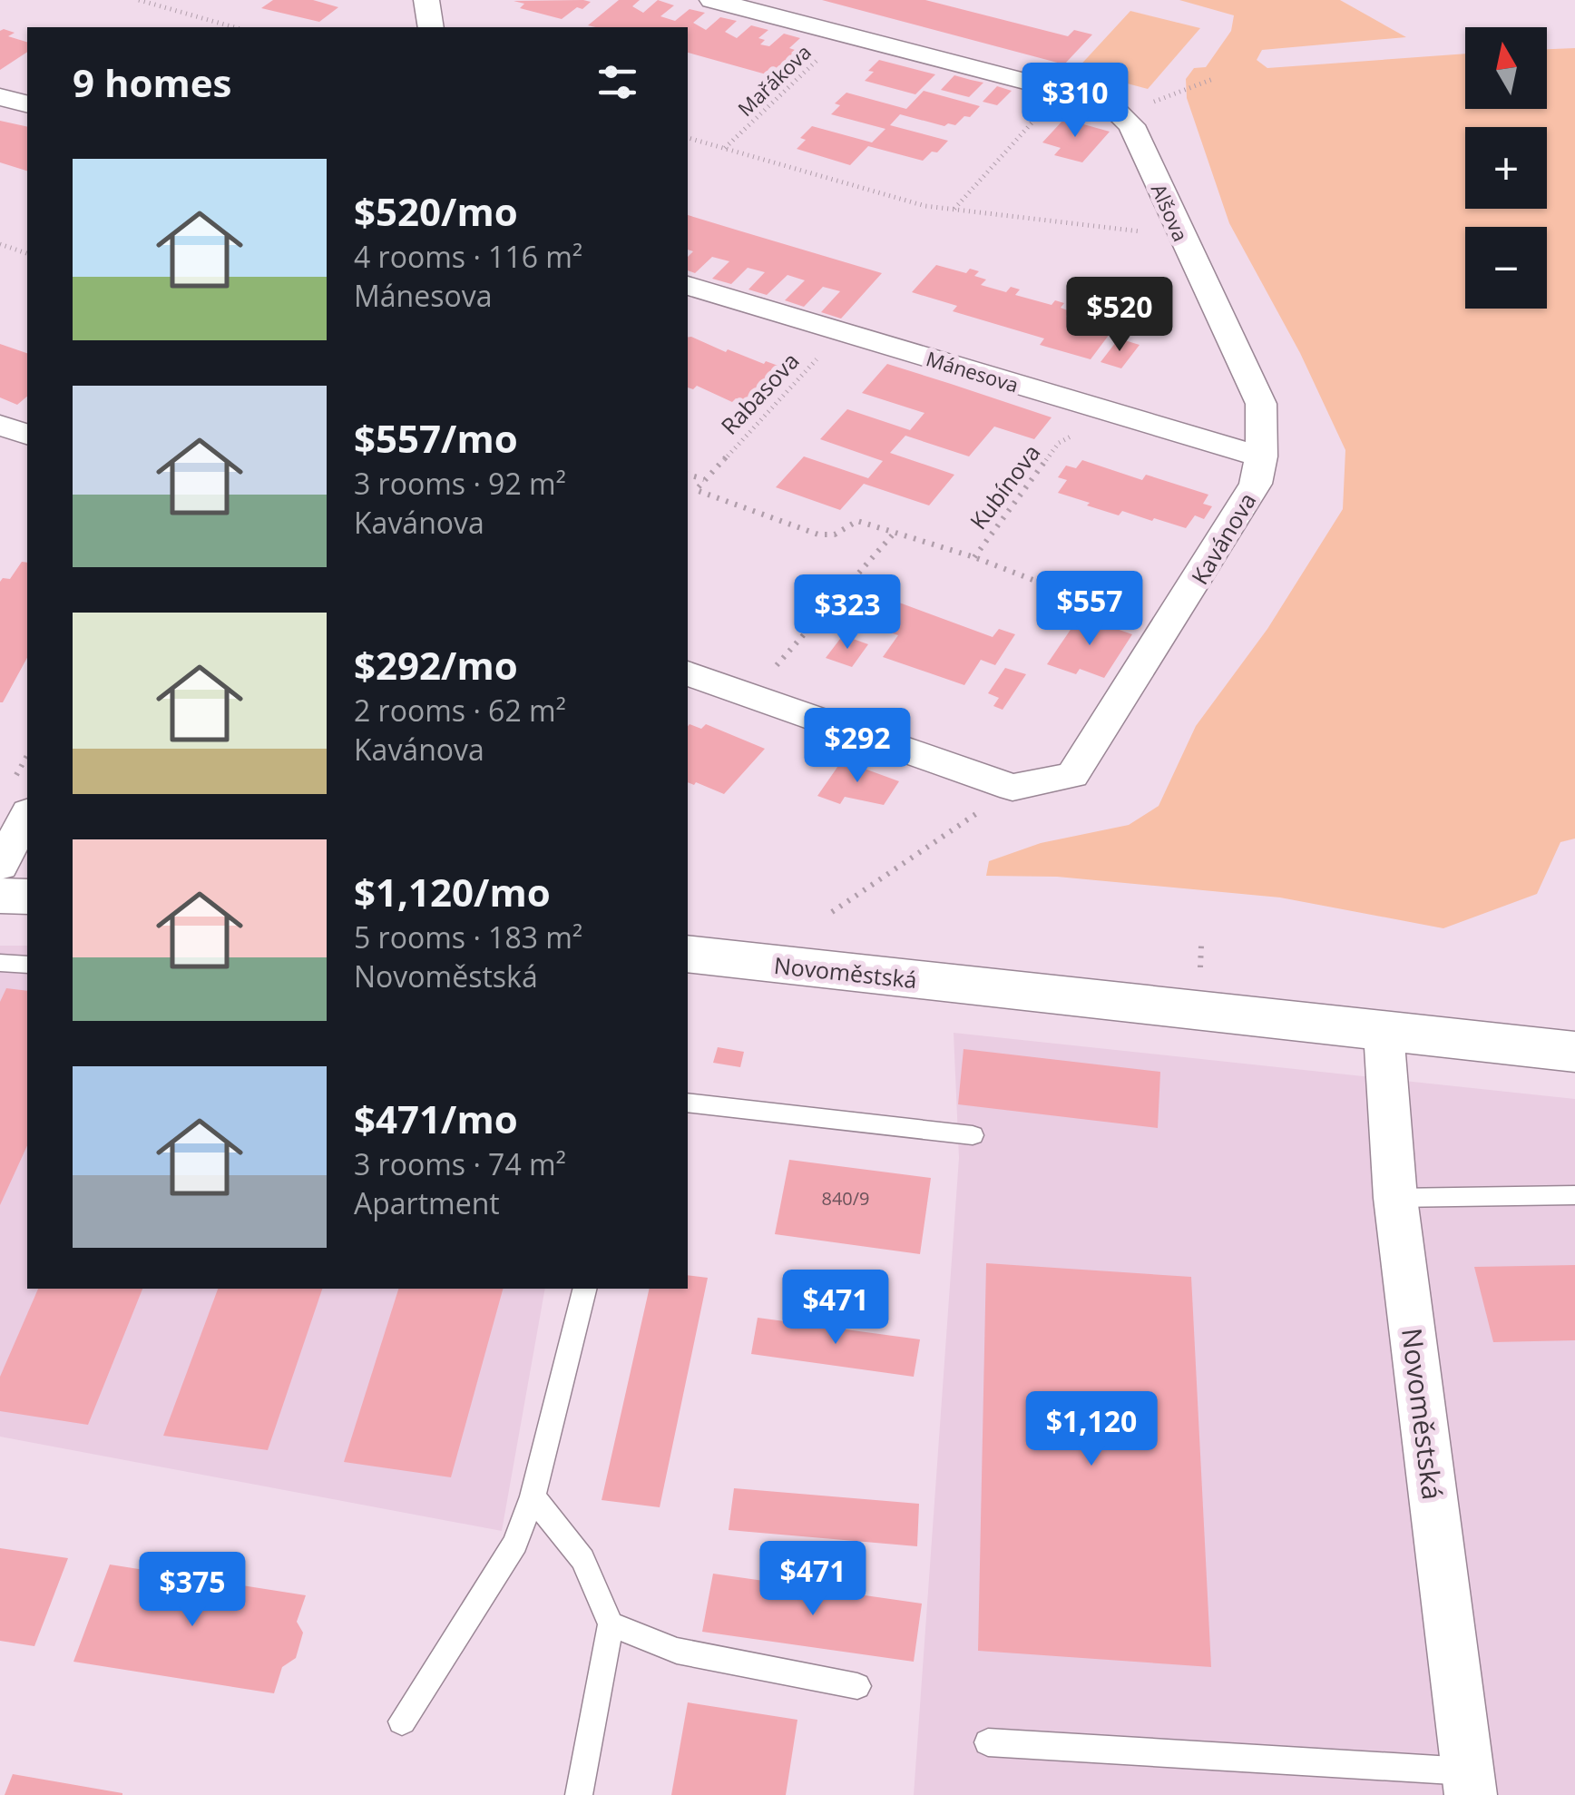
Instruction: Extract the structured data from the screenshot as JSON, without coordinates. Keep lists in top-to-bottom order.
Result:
{
  "streets": {
    "street": [
      "Alšova",
      "Mánesova",
      "Kavánova",
      "Novoměstská"
    ],
    "path": ["Mařákova", "Rabasova", "Kubínova"]
  },
  "crossings": [
    ["Alšova", "Mánesova"],
    ["Alšova", "Kavánova"],
    ["Mánesova", "Rabasova"],
    ["Mánesova", "Kubínova"],
    ["Mánesova", "Kavánova"]
  ],
  "house_numbers": ["840/9"],
  "north": "top",
  "page": {
    "map_buttons": ["+", "−"],
    "heading": "9 homes",
    "price": [
      "$310",
      "$520",
      "$557",
      "$323",
      "$292",
      "$471",
      "$1,120",
      "$471",
      "$375"
    ],
    "list": [
      {
        "name": "$520/mo",
        "note": "4 rooms · 116 m² · Mánesova"
      },
      {
        "name": "$557/mo",
        "note": "3 rooms · 92 m² · Kavánova"
      },
      {
        "name": "$292/mo",
        "note": "2 rooms · 62 m² · Kavánova"
      },
      {
        "name": "$1,120/mo",
        "note": "5 rooms · 183 m² · Novoměstská"
      },
      {
        "name": "$471/mo",
        "note": "3 rooms · 74 m² · Apartment"
      }
    ]
  }
}
